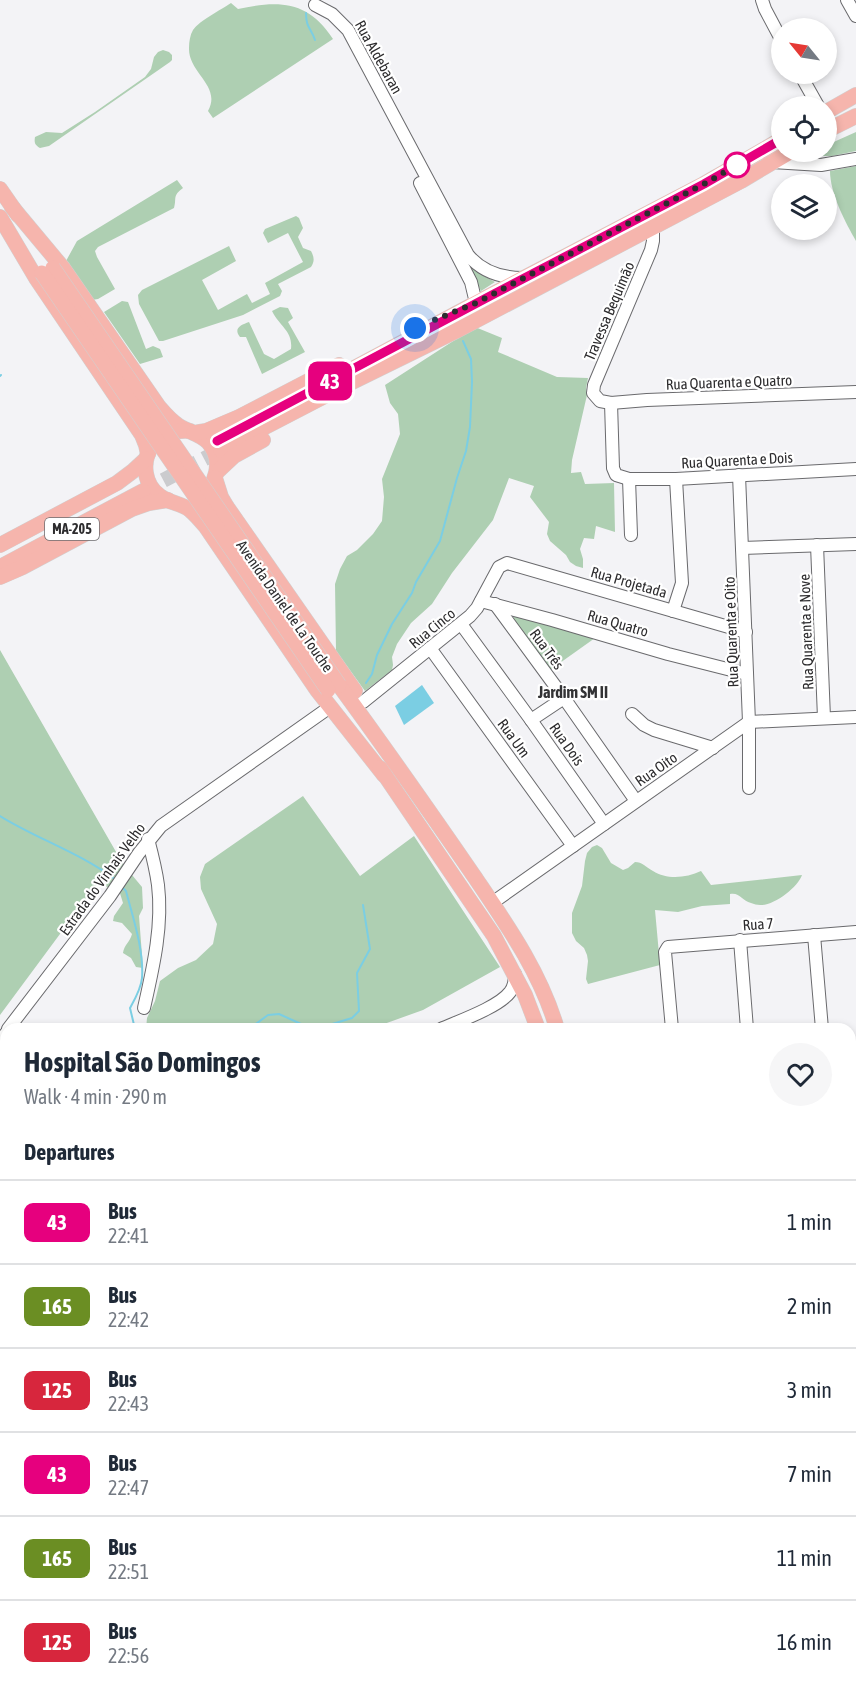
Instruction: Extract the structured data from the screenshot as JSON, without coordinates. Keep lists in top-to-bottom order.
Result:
{
  "streets": {
    "main road": ["MA-205", "Avenida Daniel de La Touche"],
    "street": [
      "Rua Aldebaran",
      "Travessa Bequimão",
      "Rua Quarenta e Quatro",
      "Rua Quarenta e Dois",
      "Rua Projetada",
      "Rua Quatro",
      "Rua Cinco",
      "Rua Quarenta e Oito",
      "Rua Quarenta e Nove",
      "Rua Três",
      "Rua Um",
      "Rua Dois",
      "Rua Oito",
      "Estrada do Vinhais Velho",
      "Rua 7"
    ]
  },
  "crossings": [
    ["Travessa Bequimão", "Rua Quarenta e Quatro"],
    ["Rua Quarenta e Dois", "Rua Quarenta e Oito"],
    ["Rua Projetada", "Rua Cinco"],
    ["Rua Projetada", "Rua Quarenta e Oito"],
    ["Avenida Daniel de La Touche", "Rua Oito"],
    ["Rua Quatro", "Rua Cinco"],
    ["Rua Quatro", "Rua Quarenta e Oito"],
    ["Rua Quatro", "Rua Três"],
    ["Rua Cinco", "Rua Um"],
    ["Rua Cinco", "Rua Dois"],
    ["Rua Quarenta e Oito", "Rua Oito"],
    ["Rua Três", "Rua Oito"],
    ["Rua Um", "Rua Oito"],
    ["Rua Dois", "Rua Oito"]
  ],
  "districts": ["Jardim SM II"],
  "lines": ["bus line 43"],
  "north": "top left",
  "page": {
    "on_map": "43",
    "heading": [
      ["Hospital São Domingos", "Walk · 4 min · 290 m"],
      "Departures"
    ],
    "list": [
      {
        "mark": "43",
        "name": "Bus",
        "note": "22:41",
        "value": "1 min"
      },
      {
        "mark": "165",
        "name": "Bus",
        "note": "22:42",
        "value": "2 min"
      },
      {
        "mark": "125",
        "name": "Bus",
        "note": "22:43",
        "value": "3 min"
      },
      {
        "mark": "43",
        "name": "Bus",
        "note": "22:47",
        "value": "7 min"
      },
      {
        "mark": "165",
        "name": "Bus",
        "note": "22:51",
        "value": "11 min"
      },
      {
        "mark": "125",
        "name": "Bus",
        "note": "22:56",
        "value": "16 min"
      }
    ]
  }
}
